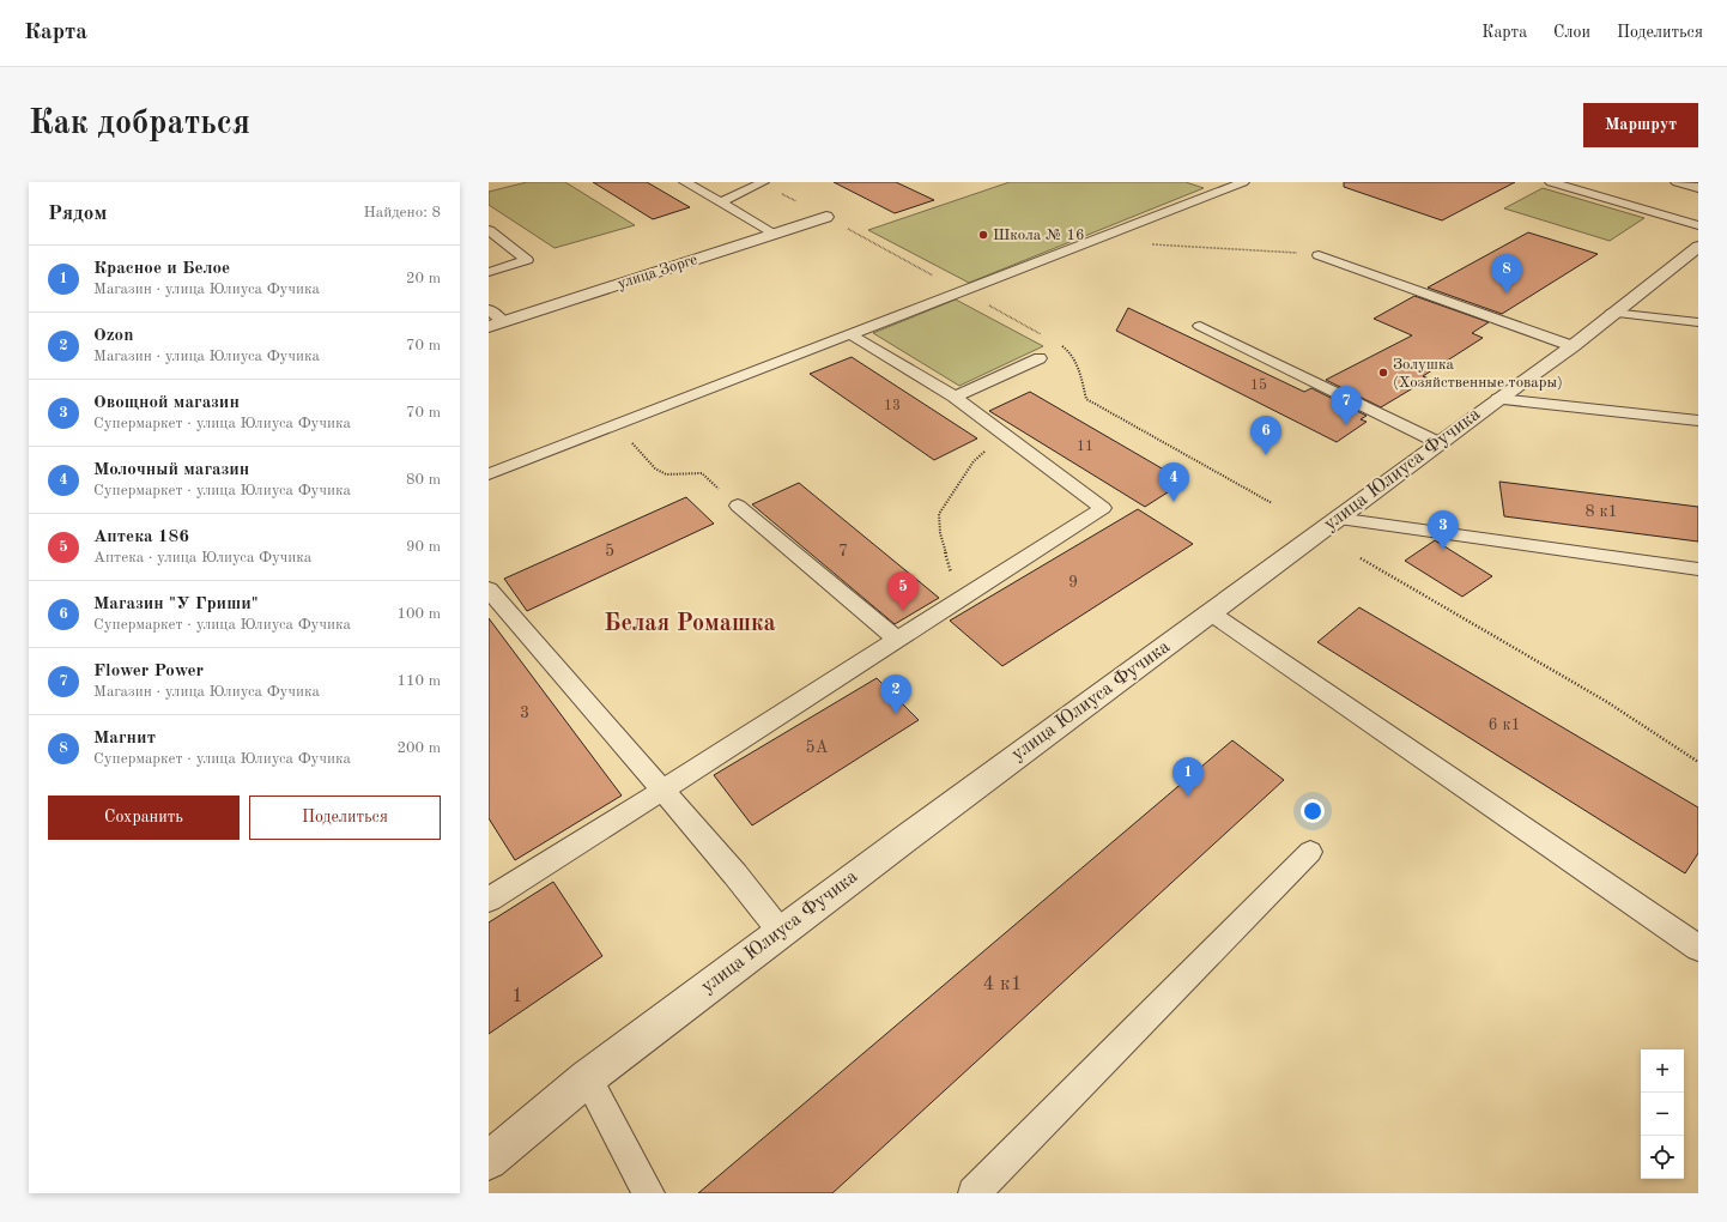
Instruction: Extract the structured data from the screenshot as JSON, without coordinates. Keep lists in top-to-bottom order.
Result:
{
  "streets": {
    "street": ["улица Зорге", "улица Юлиуса Фучика"]
  },
  "districts": ["Белая Ромашка"],
  "places": ["Школа № 16", "Золушка (Хозяйственные товары)"],
  "house_numbers": [
    "15",
    "13",
    "11",
    "8 к1",
    "5",
    "7",
    "9",
    "3",
    "6 к1",
    "5А",
    "4 к1",
    "1"
  ],
  "page": {
    "header": "Карта",
    "nav": ["Карта", "Слои", "Поделиться"],
    "buttons": [
      "Маршрут",
      ["Сохранить", "Поделиться"]
    ],
    "title": "Как добраться",
    "heading": ["Рядом", "Найдено: 8"],
    "list": [
      {
        "mark": "1",
        "name": "Красное и Белое",
        "note": "Магазин · улица Юлиуса Фучика",
        "value": "20 m"
      },
      {
        "mark": "2",
        "name": "Ozon",
        "note": "Магазин · улица Юлиуса Фучика",
        "value": "70 m"
      },
      {
        "mark": "3",
        "name": "Овощной магазин",
        "note": "Супермаркет · улица Юлиуса Фучика",
        "value": "70 m"
      },
      {
        "mark": "4",
        "name": "Молочный магазин",
        "note": "Супермаркет · улица Юлиуса Фучика",
        "value": "80 m"
      },
      {
        "mark": "5",
        "name": "Аптека 186",
        "note": "Аптека · улица Юлиуса Фучика",
        "value": "90 m"
      },
      {
        "mark": "6",
        "name": "Магазин \"У Гриши\"",
        "note": "Супермаркет · улица Юлиуса Фучика",
        "value": "100 m"
      },
      {
        "mark": "7",
        "name": "Flower Power",
        "note": "Магазин · улица Юлиуса Фучика",
        "value": "110 m"
      },
      {
        "mark": "8",
        "name": "Магнит",
        "note": "Супермаркет · улица Юлиуса Фучика",
        "value": "200 m"
      }
    ],
    "pins": [
      "8",
      "7",
      "6",
      "4",
      "3",
      "5",
      "2",
      "1"
    ],
    "map_buttons": ["+", "−"]
  }
}
